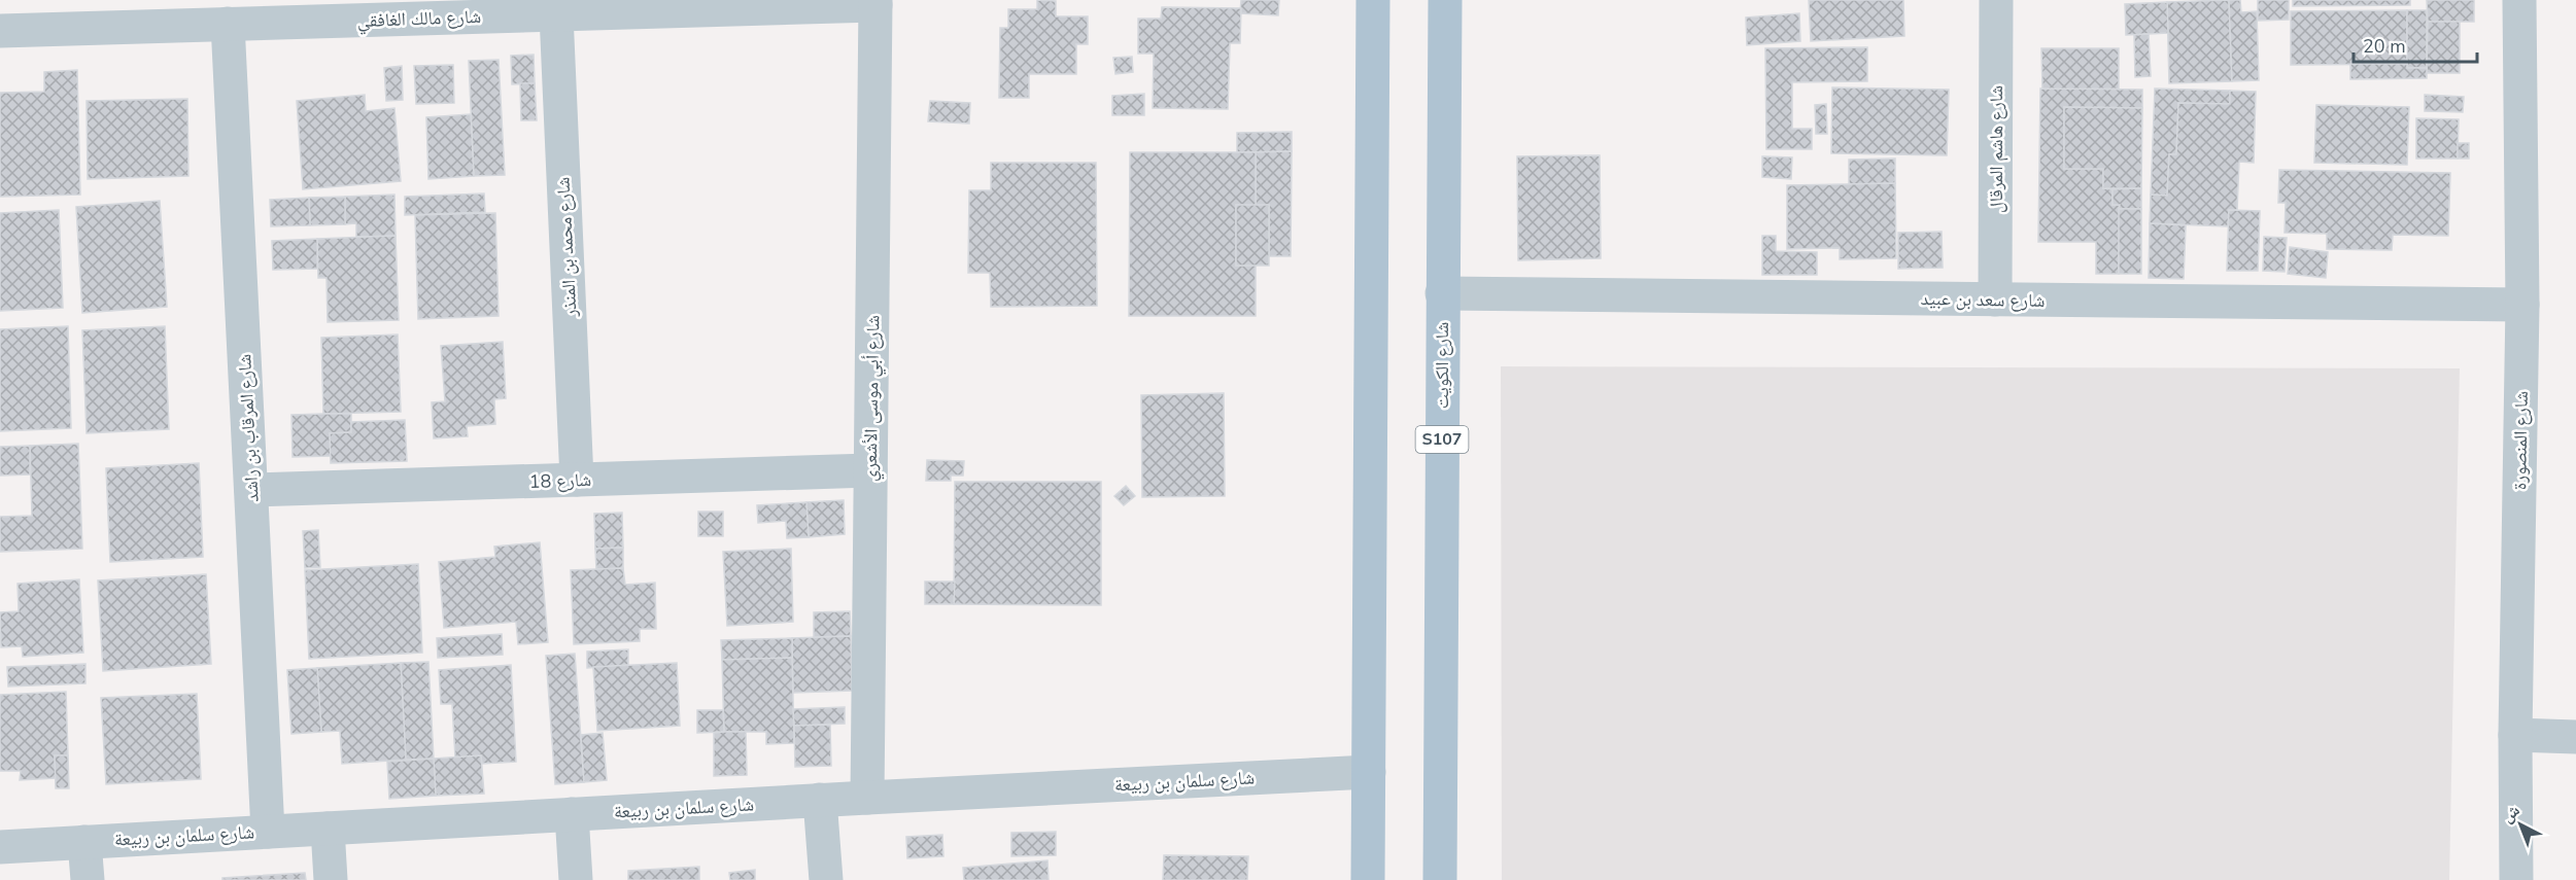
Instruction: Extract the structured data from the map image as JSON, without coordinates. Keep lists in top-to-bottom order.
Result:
{
  "streets": {
    "main road": ["شارع الكويت", "S107"],
    "street": [
      "شارع مالك الغافقي",
      "شارع هاشم المرقال",
      "شارع محمد بن المنذر",
      "شارع سعد بن عبيد",
      "شارع أبي موسى الأشعري",
      "شارع المرقاب بن راشد",
      "شارع المنصورة",
      "شارع 18",
      "شارع سلمان بن ربيعة"
    ]
  },
  "crossings": [
    ["شارع مالك الغافقي", "شارع محمد بن المنذر"],
    ["شارع مالك الغافقي", "شارع أبي موسى الأشعري"],
    ["شارع مالك الغافقي", "شارع المرقاب بن راشد"],
    ["شارع هاشم المرقال", "شارع سعد بن عبيد"],
    ["شارع محمد بن المنذر", "شارع 18"],
    ["شارع سعد بن عبيد", "شارع الكويت"],
    ["شارع سعد بن عبيد", "شارع المنصورة"],
    ["شارع أبي موسى الأشعري", "شارع 18"],
    ["شارع أبي موسى الأشعري", "شارع سلمان بن ربيعة"],
    ["شارع المرقاب بن راشد", "شارع 18"],
    ["شارع المرقاب بن راشد", "شارع سلمان بن ربيعة"]
  ],
  "scale_bar": "20 m",
  "north": "top left"
}
